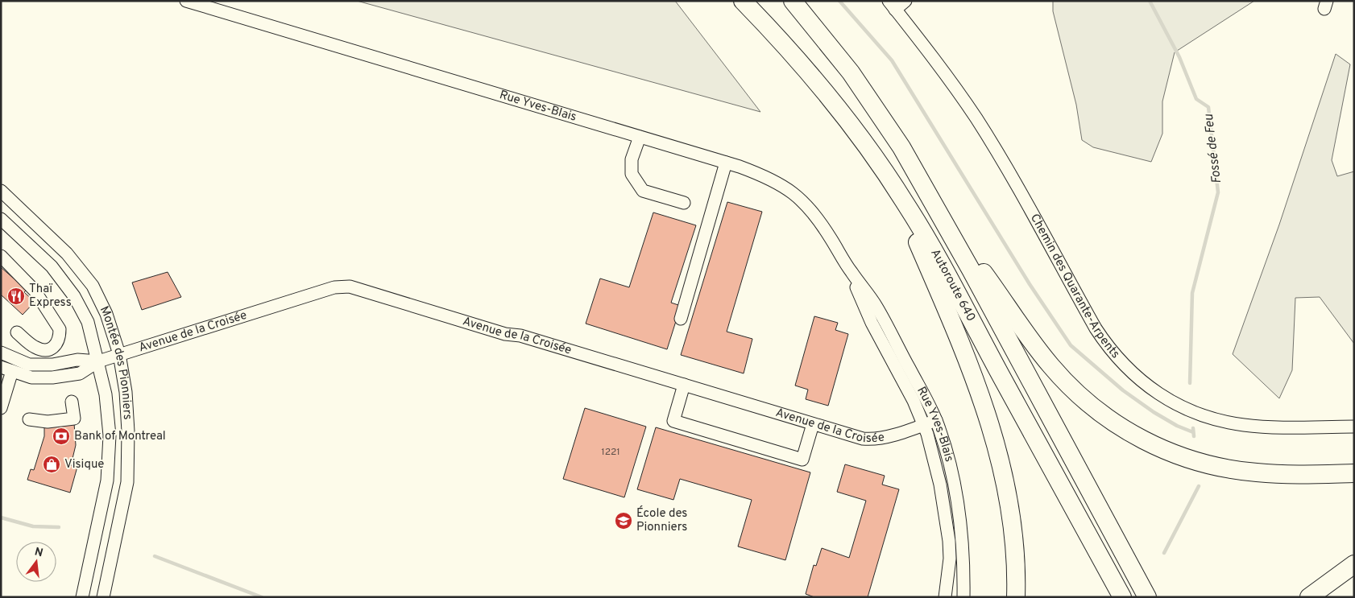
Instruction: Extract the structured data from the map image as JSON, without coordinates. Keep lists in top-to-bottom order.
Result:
{
  "streets": {
    "highway": ["Autoroute 640"],
    "street": [
      "Rue Yves-Blais",
      "Chemin des Quarante-Arpents",
      "Avenue de la Croisée",
      "Montée des Pionniers"
    ]
  },
  "crossings": [
    ["Rue Yves-Blais", "Avenue de la Croisée"],
    ["Avenue de la Croisée", "Montée des Pionniers"]
  ],
  "water": ["Fossé de Feu"],
  "places": {
    "restaurant": ["Thaï Express"],
    "bank": ["Bank of Montreal"],
    "shop": ["Visique"],
    "school or university": ["École des Pionniers"]
  },
  "house_numbers": ["1221"],
  "north": "top"
}
